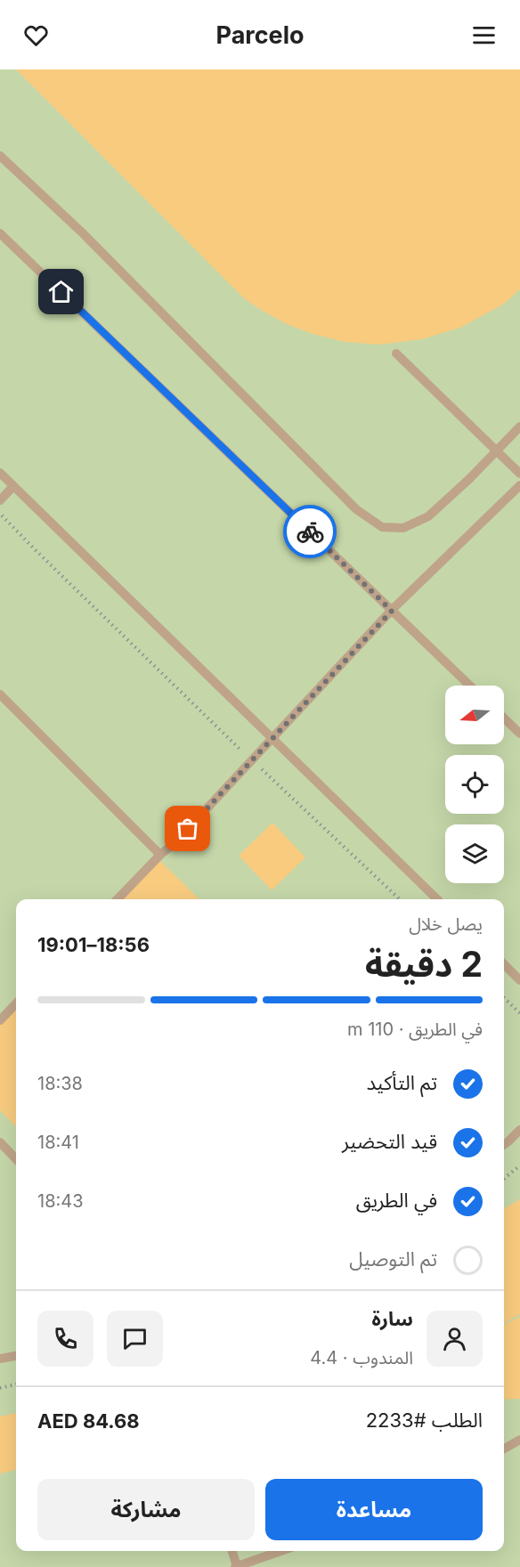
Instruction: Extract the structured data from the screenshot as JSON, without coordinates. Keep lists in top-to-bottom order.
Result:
{
  "north": "left",
  "page": {
    "header": "Parcelo",
    "heading": ["2 دقيقة", "يصل خلال", "18:56–19:01"],
    "panel": [
      "سارة",
      "المندوب · 4.4",
      "الطلب #2233",
      "AED 84.68"
    ],
    "bar": "في الطريق · 110 m",
    "list": [
      ["تم التأكيد", "18:38"],
      ["قيد التحضير", "18:41"],
      ["في الطريق", "18:43"],
      "تم التوصيل"
    ],
    "buttons": ["مساعدة", "مشاركة"]
  }
}
